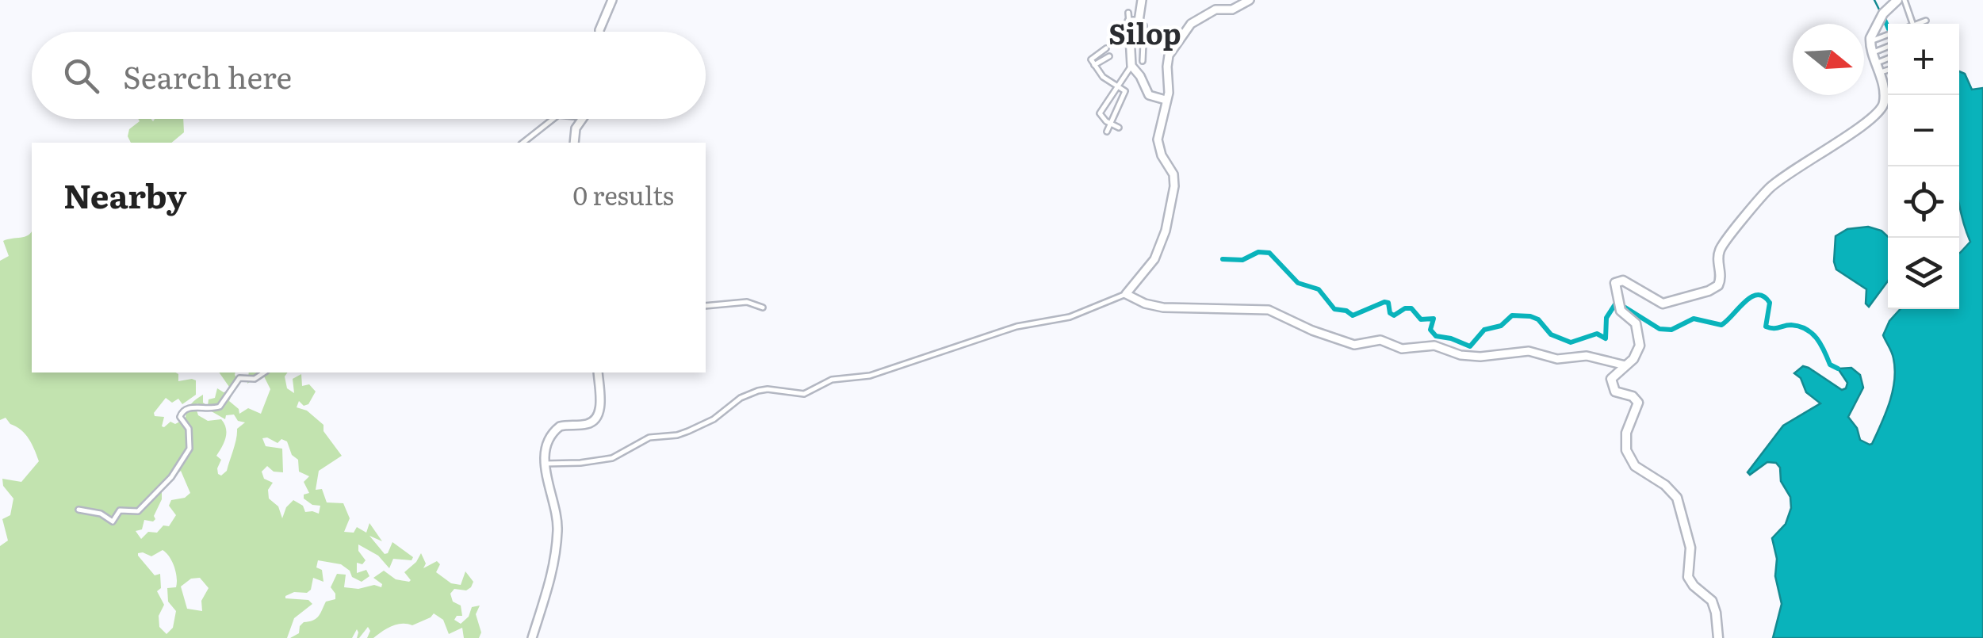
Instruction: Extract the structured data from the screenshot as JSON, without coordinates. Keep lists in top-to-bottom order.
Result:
{
  "districts": ["Silop"],
  "north": "right",
  "page": {
    "map_buttons": ["+", "−"],
    "search": "Search here",
    "heading": ["Nearby", "0 results"]
  }
}
